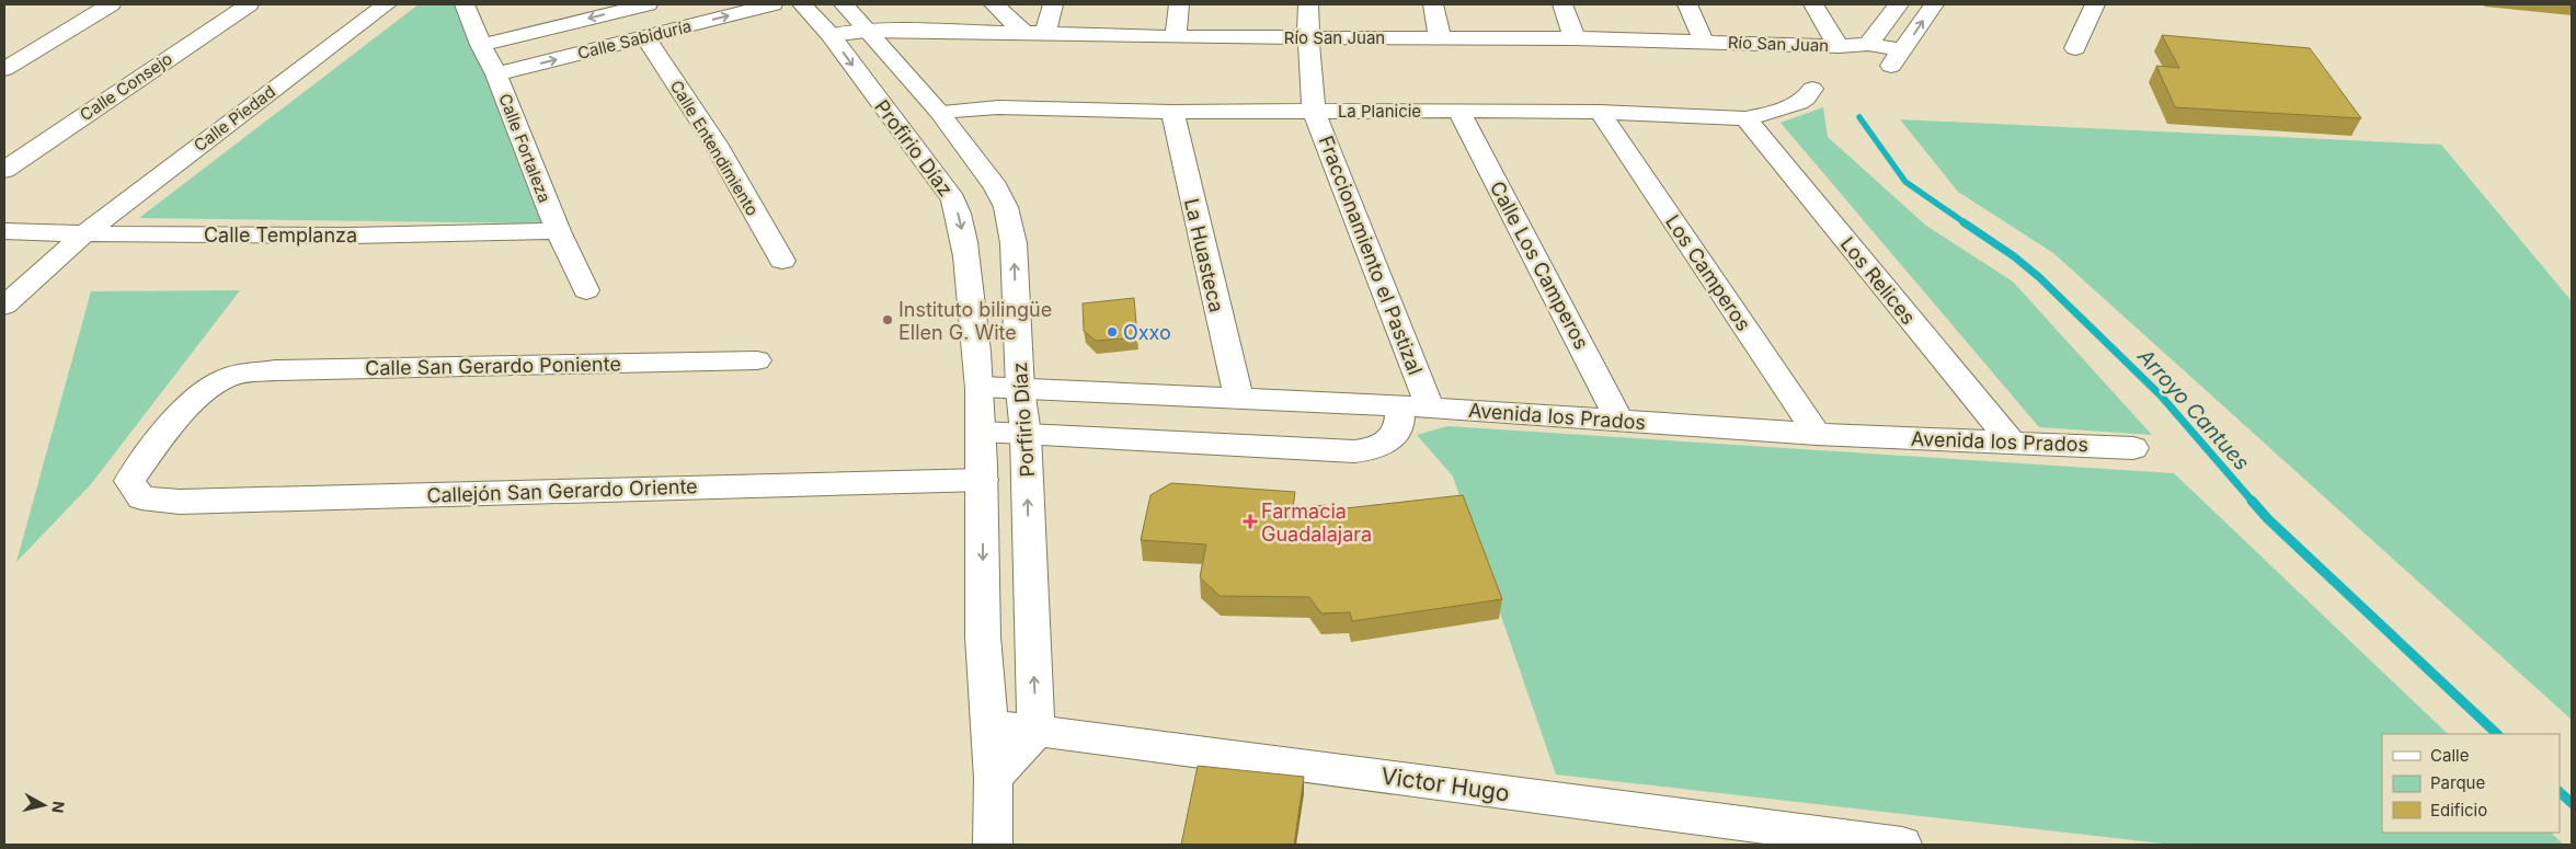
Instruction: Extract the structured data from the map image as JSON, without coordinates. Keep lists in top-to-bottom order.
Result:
{
  "streets": {
    "street": [
      "Río San Juan",
      "Calle Sabiduría",
      "Calle Consejo",
      "La Planicie",
      "Calle Piedad",
      "Calle Fortaleza",
      "Calle Entendimiento",
      "Profirio Díaz",
      "Calle Templanza",
      "La Huasteca",
      "Fraccionamiento el Pastizal",
      "Calle Los Camperos",
      "Los Camperos",
      "Los Relices",
      "Calle San Gerardo Poniente",
      "Avenida los Prados",
      "Porfirio Díaz",
      "Callejón San Gerardo Oriente",
      "Victor Hugo"
    ]
  },
  "crossings": [
    ["Río San Juan", "Profirio Díaz"],
    ["Río San Juan", "Fraccionamiento el Pastizal"],
    ["Río San Juan", "Porfirio Díaz"],
    ["Calle Sabiduría", "Calle Fortaleza"],
    ["Calle Sabiduría", "Calle Entendimiento"],
    ["La Planicie", "La Huasteca"],
    ["La Planicie", "Fraccionamiento el Pastizal"],
    ["La Planicie", "Calle Los Camperos"],
    ["La Planicie", "Los Camperos"],
    ["La Planicie", "Los Relices"],
    ["La Planicie", "Porfirio Díaz"],
    ["Calle Piedad", "Calle Templanza"],
    ["Calle Fortaleza", "Calle Templanza"],
    ["Profirio Díaz", "Avenida los Prados"],
    ["Profirio Díaz", "Callejón San Gerardo Oriente"],
    ["La Huasteca", "Avenida los Prados"],
    ["Fraccionamiento el Pastizal", "Avenida los Prados"],
    ["Calle Los Camperos", "Avenida los Prados"],
    ["Los Camperos", "Avenida los Prados"],
    ["Los Relices", "Avenida los Prados"],
    ["Calle San Gerardo Poniente", "Callejón San Gerardo Oriente"],
    ["Avenida los Prados", "Porfirio Díaz"],
    ["Porfirio Díaz", "Victor Hugo"]
  ],
  "one_way": ["Profirio Díaz"],
  "water": ["Arroyo Cantues"],
  "places": {
    "other": ["Instituto bilingüe Ellen G. Wite", "Oxxo"],
    "health": ["Farmacia Guadalajara"]
  },
  "legend": ["Calle", "Parque", "Edificio"],
  "north": "right"
}
